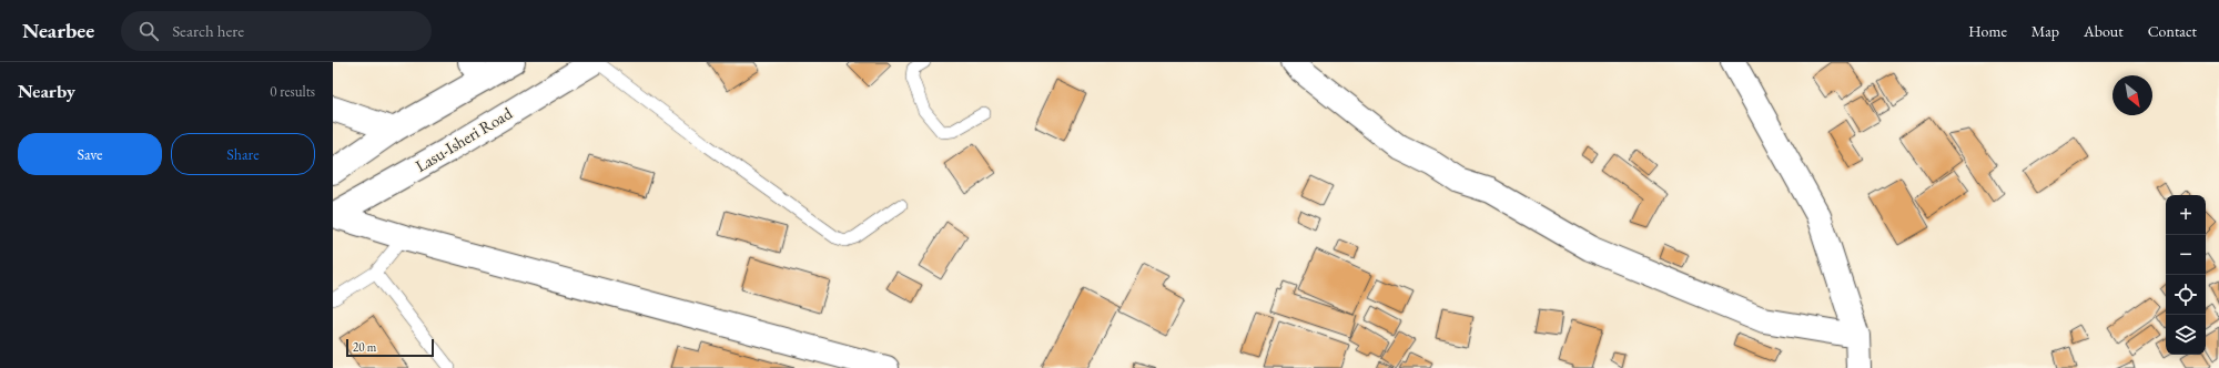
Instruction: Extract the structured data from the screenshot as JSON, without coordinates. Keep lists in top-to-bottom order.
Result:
{
  "streets": {
    "street": ["Lasu-Isheri Road"]
  },
  "scale_bar": "20 m",
  "north": "bottom right",
  "page": {
    "header": "Nearbee",
    "search": "Search here",
    "nav": [
      "Home",
      "Map",
      "About",
      "Contact"
    ],
    "heading": ["Nearby", "0 results"],
    "buttons": ["Save", "Share"],
    "map_buttons": ["+", "−"],
    "scale": "20 m"
  }
}
